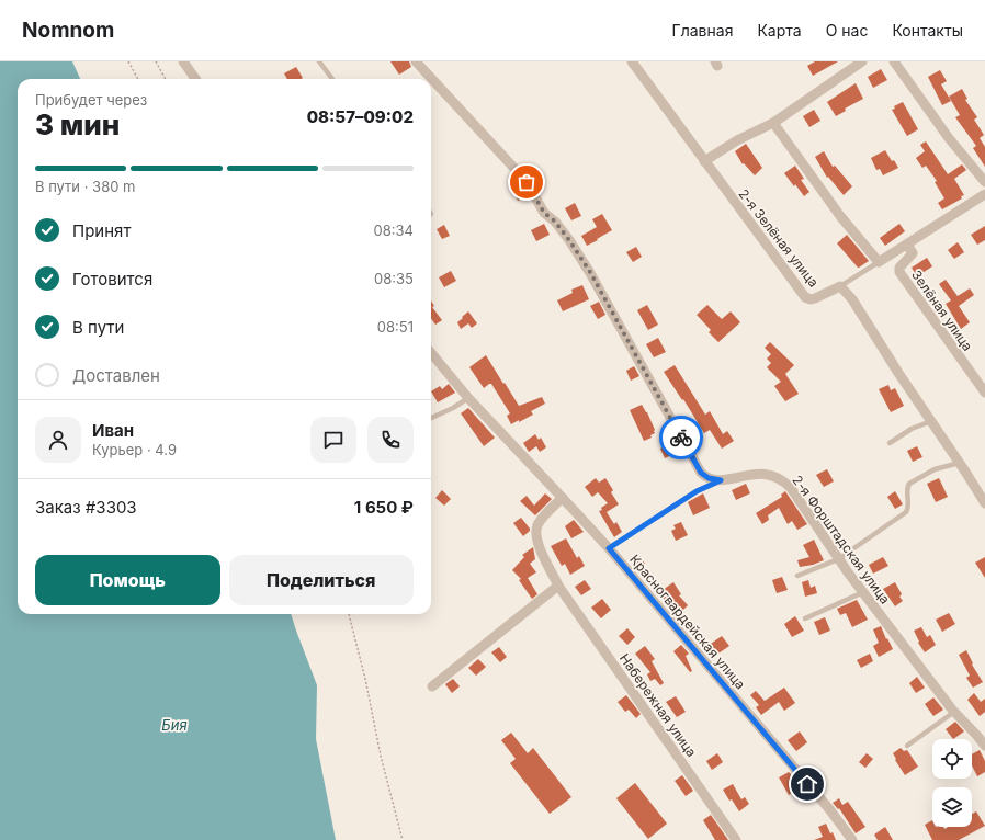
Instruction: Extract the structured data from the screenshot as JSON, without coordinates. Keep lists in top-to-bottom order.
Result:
{
  "streets": {
    "street": [
      "2-я Зелёная улица",
      "Зелёная улица",
      "2-я Форштадская улица",
      "Красногвардейская улица",
      "Набережная улица"
    ]
  },
  "crossings": [
    ["Красногвардейская улица", "Набережная улица"]
  ],
  "water": ["Бия"],
  "page": {
    "header": "Nomnom",
    "nav": [
      "Главная",
      "Карта",
      "О нас",
      "Контакты"
    ],
    "heading": ["3 мин", "Прибудет через", "08:57–09:02"],
    "panel": [
      "Иван",
      "Курьер · 4.9",
      "Заказ #3303",
      "1 650 ₽"
    ],
    "bar": "В пути · 380 m",
    "list": [
      ["Принят", "08:34"],
      ["Готовится", "08:35"],
      ["В пути", "08:51"],
      "Доставлен"
    ],
    "buttons": ["Помощь", "Поделиться"]
  }
}
